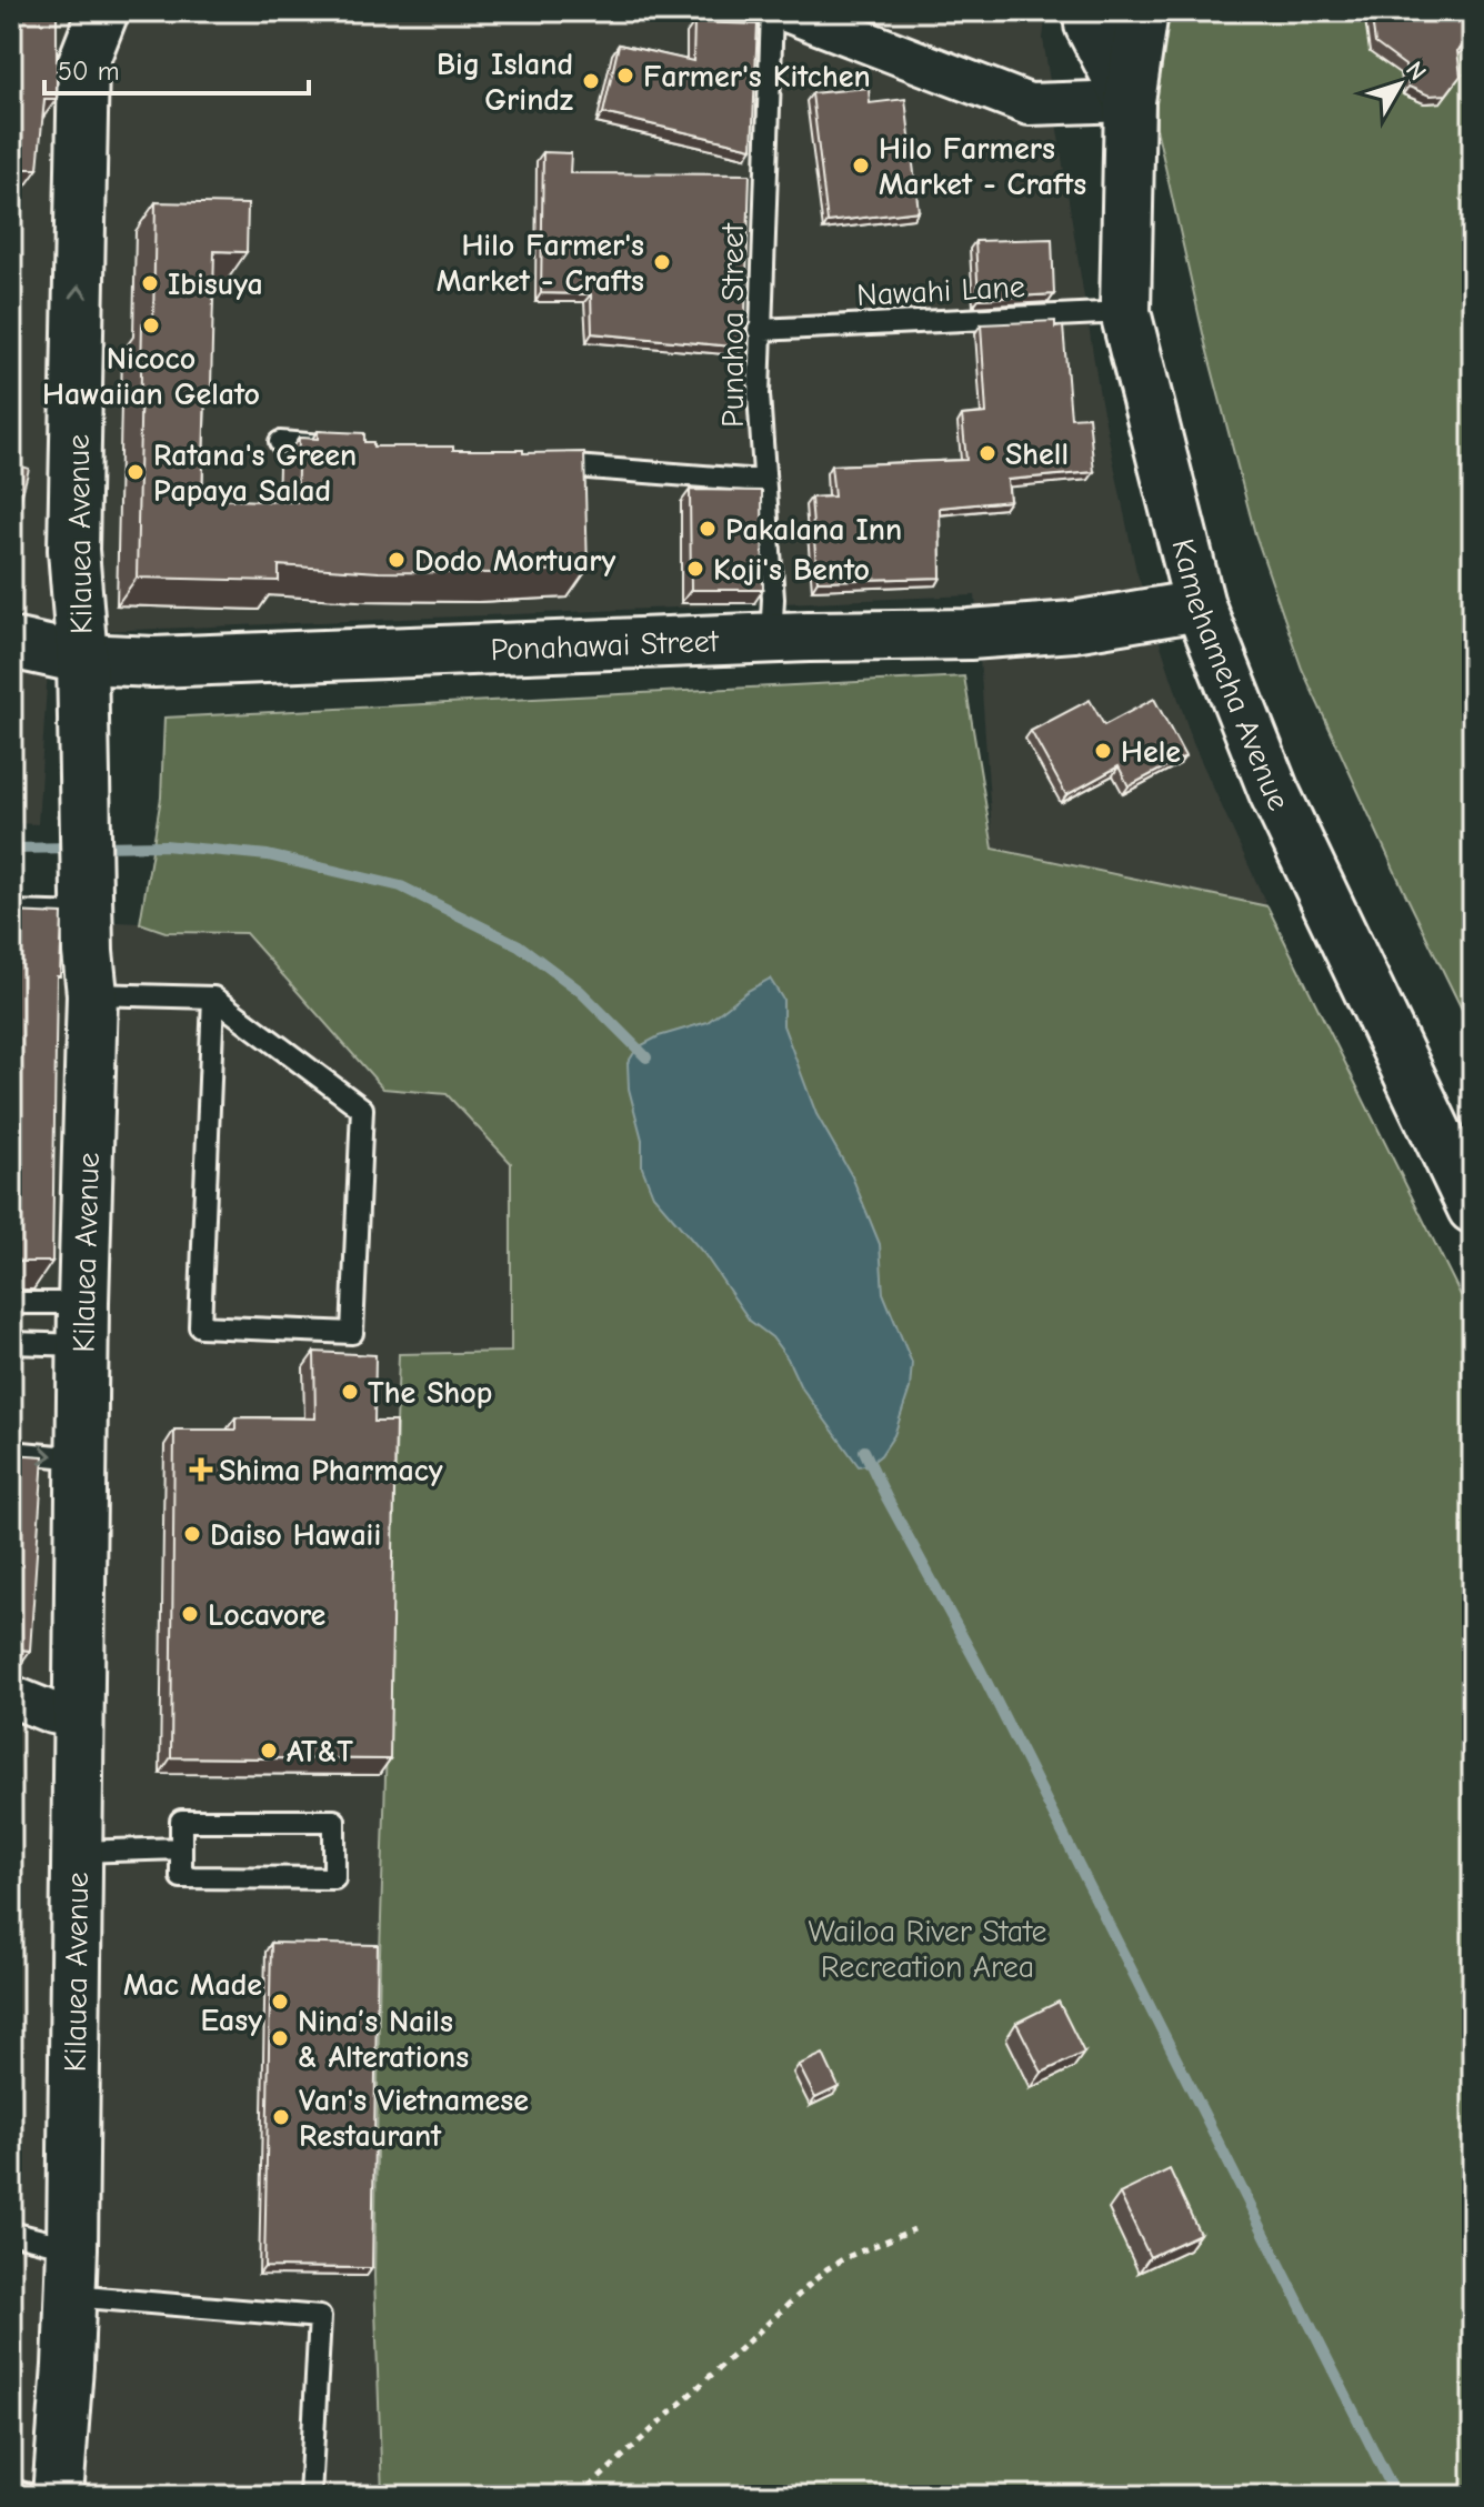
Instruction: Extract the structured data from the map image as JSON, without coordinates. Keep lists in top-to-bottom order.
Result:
{
  "streets": {
    "street": ["Kilauea Avenue", "Ponahawai Street", "Kamehameha Avenue"],
    "lane": ["Nawahi Lane", "Punahoa Street"]
  },
  "crossings": [
    ["Nawahi Lane", "Punahoa Street"],
    ["Nawahi Lane", "Kamehameha Avenue"],
    ["Punahoa Street", "Ponahawai Street"],
    ["Kilauea Avenue", "Ponahawai Street"],
    ["Ponahawai Street", "Kamehameha Avenue"]
  ],
  "parks": ["Wailoa River State Recreation Area"],
  "places": {
    "other": [
      "Farmer's Kitchen",
      "Big Island Grindz",
      "Hilo Farmers Market - Crafts",
      "Hilo Farmer's Market - Crafts",
      "Ibisuya",
      "Nicoco Hawaiian Gelato",
      "Shell",
      "Ratana's Green Papaya Salad",
      "Pakalana Inn",
      "Dodo Mortuary",
      "Koji's Bento",
      "Hele",
      "The Shop",
      "Daiso Hawaii",
      "Locavore",
      "AT&T",
      "Mac Made Easy",
      "Nina’s Nails & Alterations",
      "Van's Vietnamese Restaurant"
    ],
    "health": ["Shima Pharmacy"]
  },
  "scale_bar": "50 m",
  "north": "top right"
}
